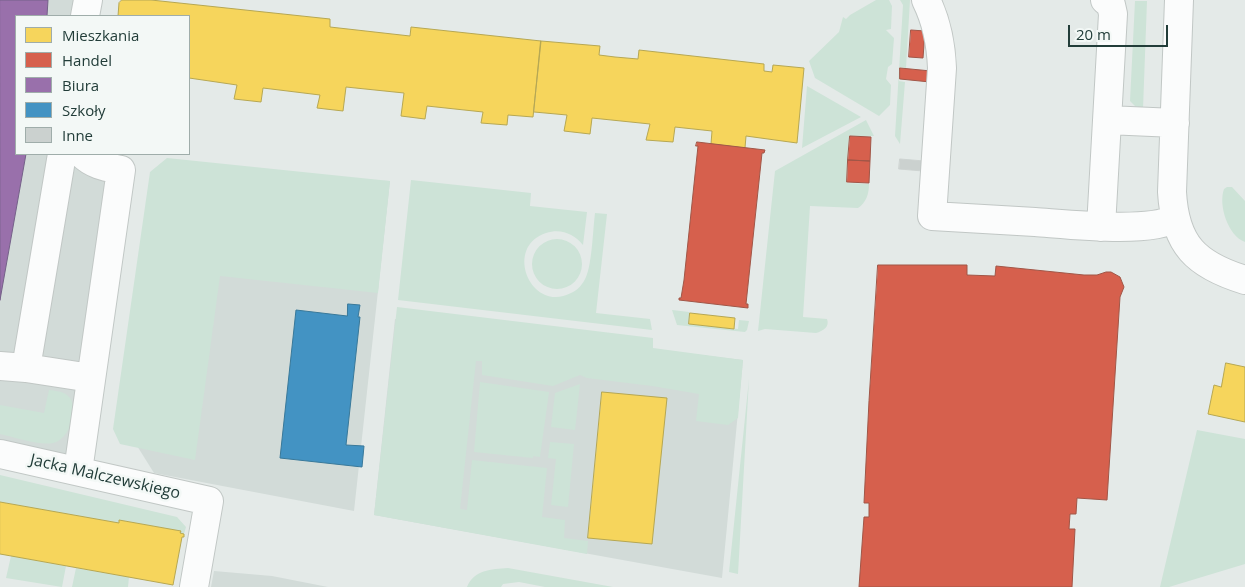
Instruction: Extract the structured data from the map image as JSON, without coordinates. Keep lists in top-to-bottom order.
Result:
{
  "streets": {
    "street": ["Jacka Malczewskiego"]
  },
  "legend": [
    "Mieszkania",
    "Handel",
    "Biura",
    "Szkoły",
    "Inne"
  ],
  "scale_bar": "20 m"
}
